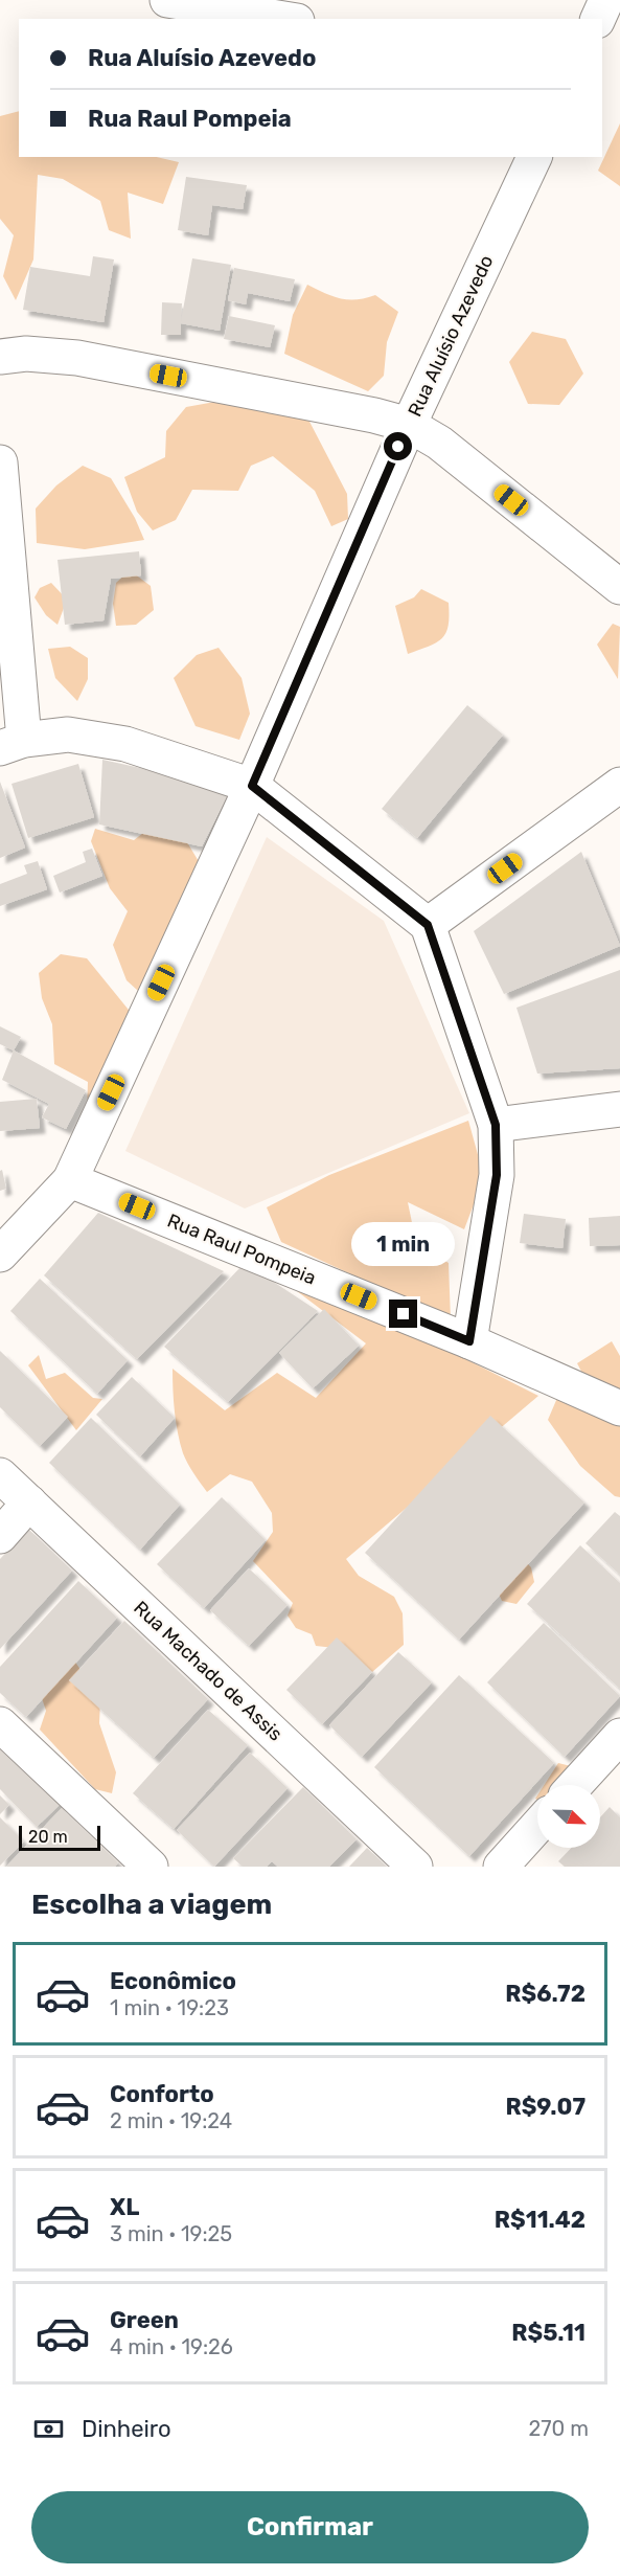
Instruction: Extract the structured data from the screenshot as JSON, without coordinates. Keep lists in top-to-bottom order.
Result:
{
  "streets": {
    "street": ["Rua Aluísio Azevedo", "Rua Raul Pompeia", "Rua Machado de Assis"]
  },
  "crossings": [
    ["Rua Aluísio Azevedo", "Rua Raul Pompeia"]
  ],
  "scale_bar": "20 m",
  "north": "bottom right",
  "page": {
    "banner": ["Rua Aluísio Azevedo", "Rua Raul Pompeia"],
    "bubble": "1 min",
    "scale": "20 m",
    "heading": "Escolha a viagem",
    "list": [
      {
        "name": "Econômico",
        "note": "1 min · 19:23",
        "value": "R$6.72"
      },
      {
        "name": "Conforto",
        "note": "2 min · 19:24",
        "value": "R$9.07"
      },
      {
        "name": "XL",
        "note": "3 min · 19:25",
        "value": "R$11.42"
      },
      {
        "name": "Green",
        "note": "4 min · 19:26",
        "value": "R$5.11"
      }
    ],
    "pay": ["Dinheiro", "270 m"],
    "buttons": "Confirmar"
  }
}
